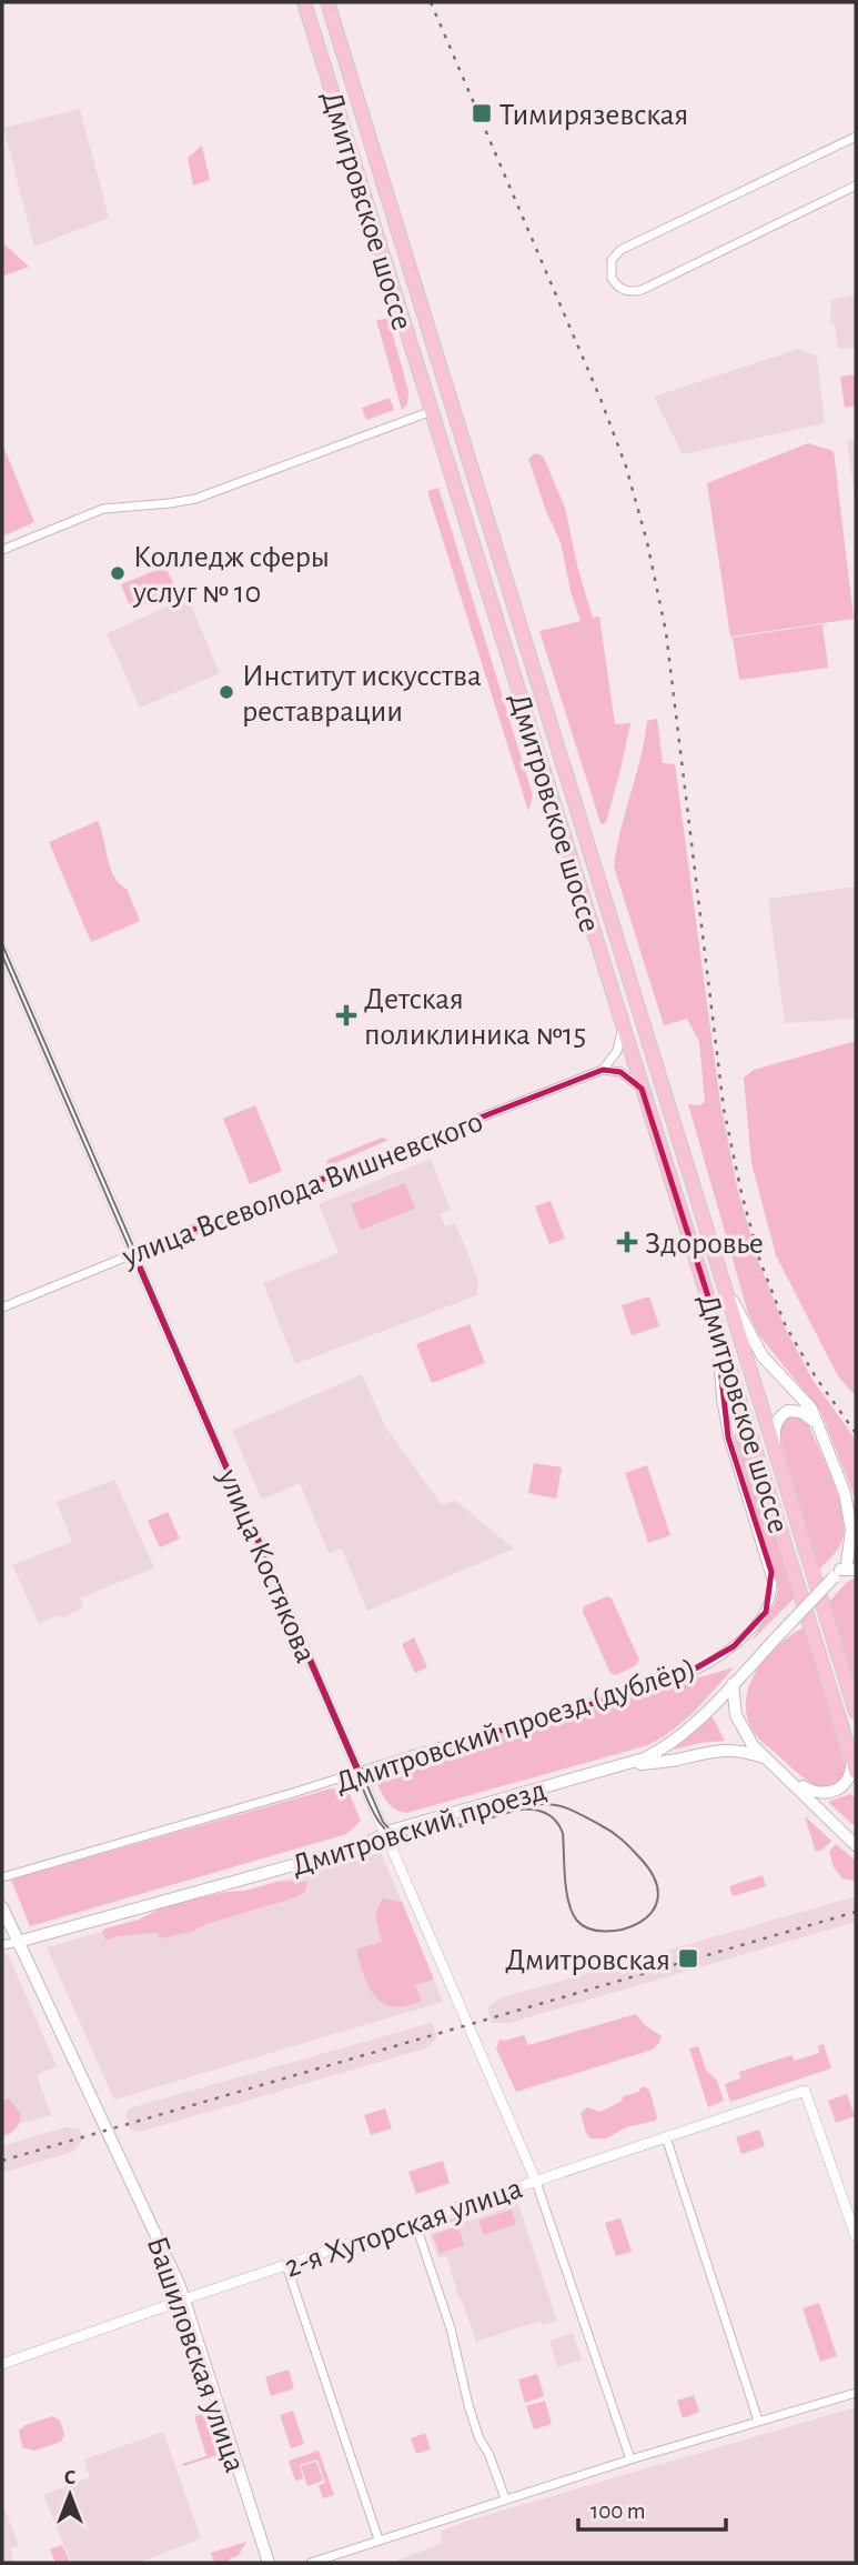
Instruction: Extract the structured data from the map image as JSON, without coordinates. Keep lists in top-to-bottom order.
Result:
{
  "streets": {
    "main road": ["Дмитровское шоссе", "Дмитровский проезд", "Башиловская улица"],
    "street": [
      "улица Всеволода Вишневского",
      "улица Костякова",
      "Дмитровский проезд (дублёр)",
      "2-я Хуторская улица"
    ]
  },
  "crossings": [
    ["Дмитровское шоссе", "Дмитровский проезд (дублёр)"],
    ["улица Всеволода Вишневского", "улица Костякова"],
    ["улица Костякова", "Дмитровский проезд (дублёр)"],
    ["улица Костякова", "Дмитровский проезд"],
    ["улица Костякова", "2-я Хуторская улица"],
    ["Дмитровский проезд", "Башиловская улица"],
    ["2-я Хуторская улица", "Башиловская улица"]
  ],
  "places": {
    "transit": ["Тимирязевская", "Дмитровская"],
    "other": ["Колледж сферы услуг № 10", "Институт искусства реставрации"],
    "health": ["Детская поликлиника №15", "Здоровье"]
  },
  "scale_bar": "100 m",
  "north": "top"
}
